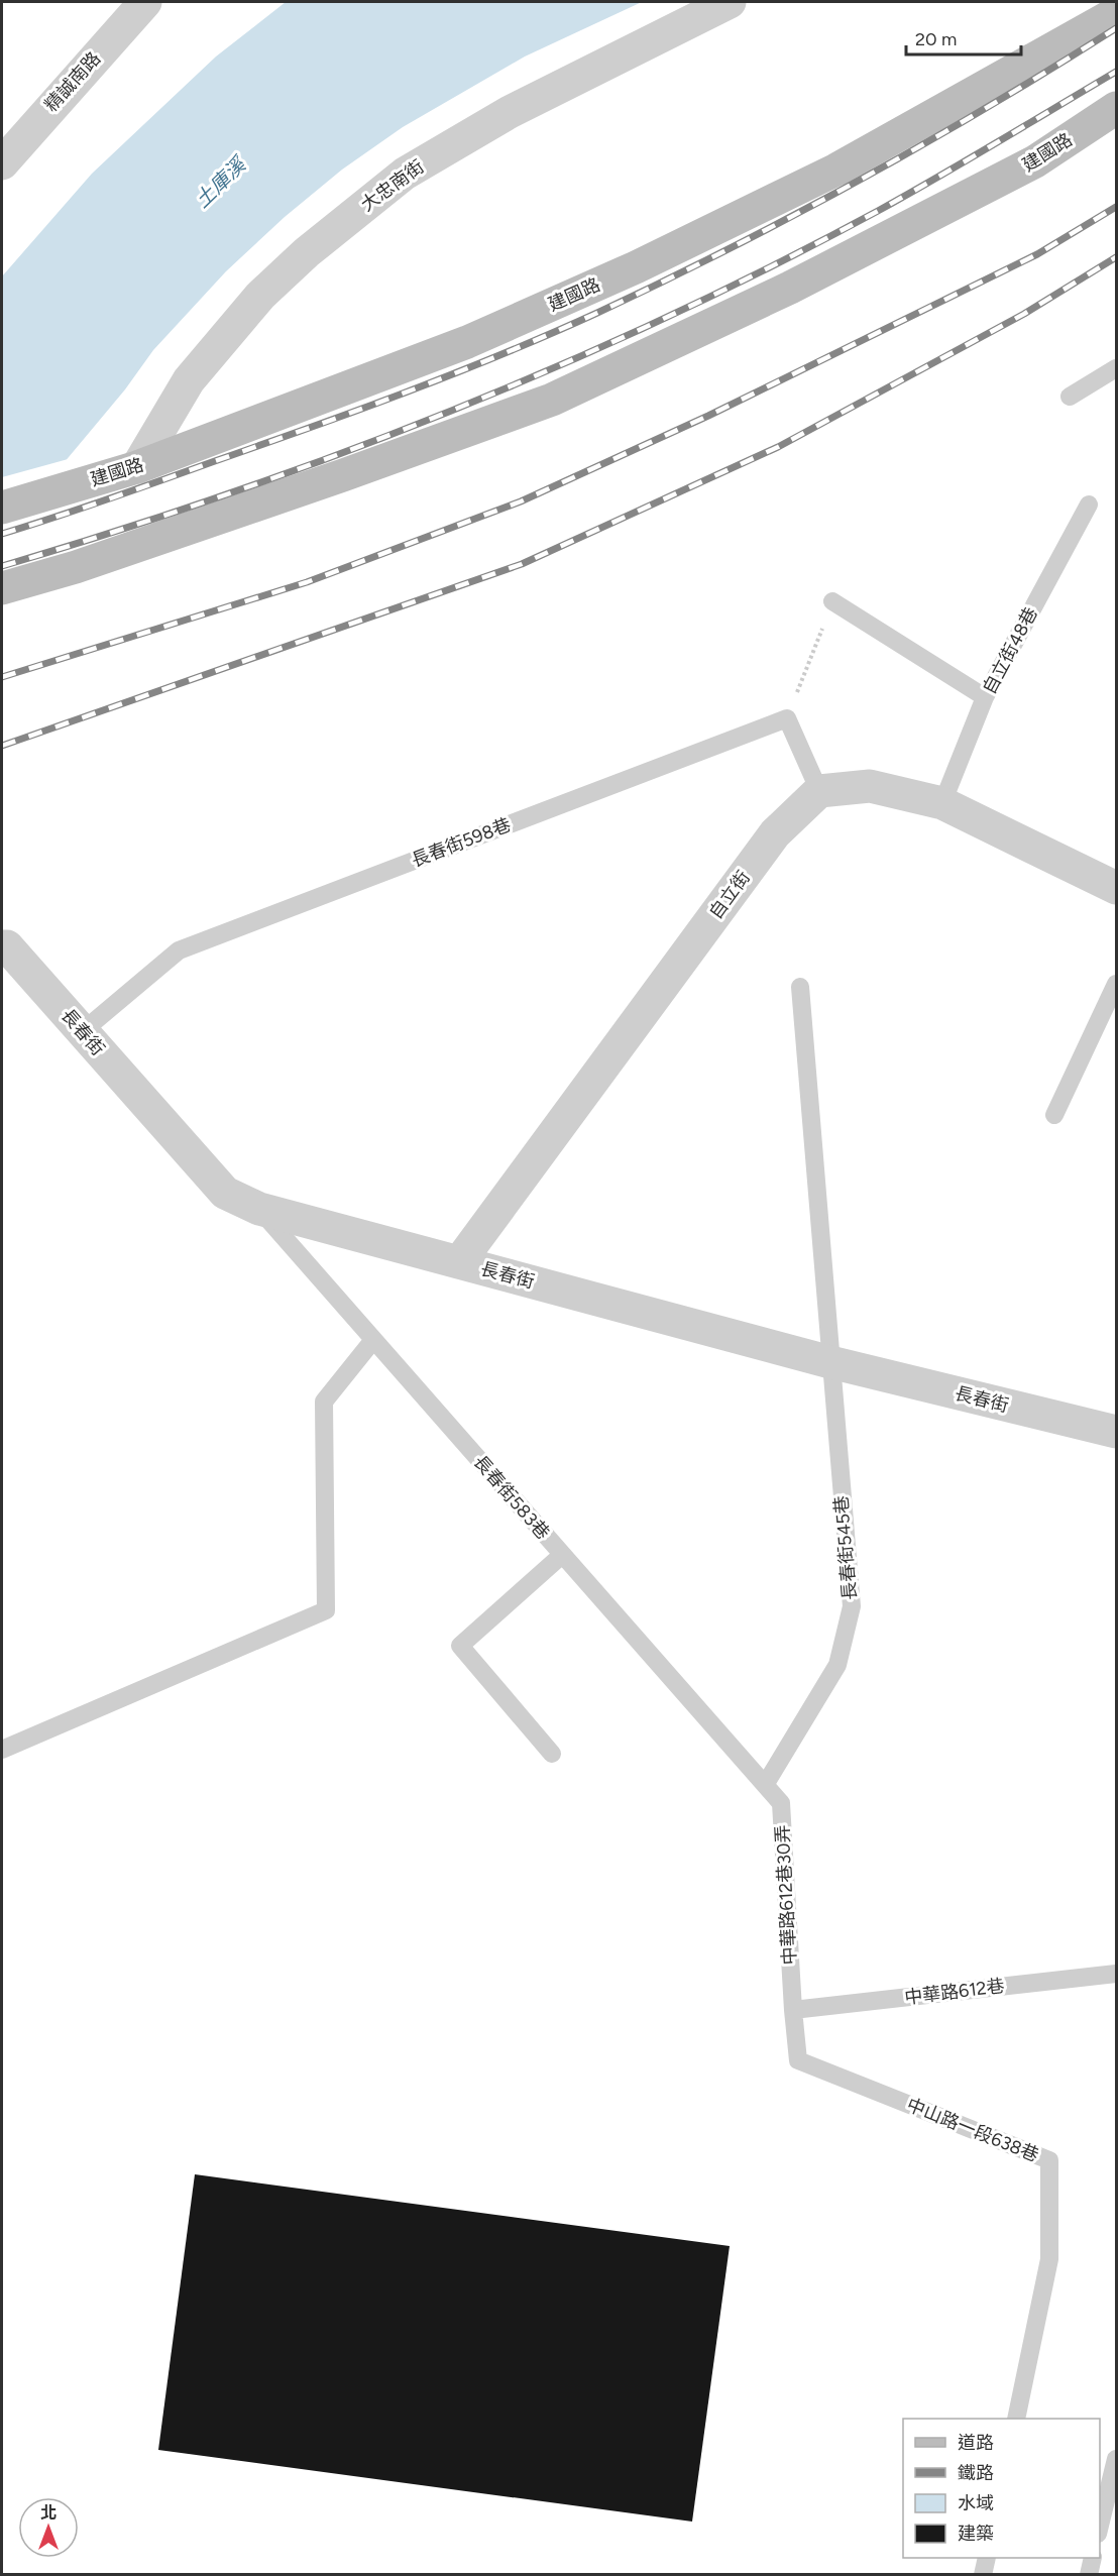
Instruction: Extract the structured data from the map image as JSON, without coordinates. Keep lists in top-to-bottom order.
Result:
{
  "streets": {
    "main road": ["建國路"],
    "street": [
      "精誠南路",
      "大忠南街",
      "自立街",
      "長春街"
    ],
    "lane": [
      "自立街48巷",
      "長春街598巷",
      "長春街583巷",
      "長春街545巷",
      "中華路612巷30弄",
      "中華路612巷",
      "中山路一段638巷"
    ]
  },
  "crossings": [
    ["建國路", "大忠南街"],
    ["長春街598巷", "長春街"],
    ["自立街", "長春街"],
    ["長春街", "長春街583巷"],
    ["長春街", "長春街545巷"],
    ["長春街583巷", "長春街545巷"],
    ["長春街583巷", "中華路612巷30弄"],
    ["長春街545巷", "中華路612巷30弄"],
    ["中華路612巷30弄", "中華路612巷"],
    ["中華路612巷30弄", "中山路一段638巷"],
    ["中華路612巷", "中山路一段638巷"]
  ],
  "water": ["土庫溪"],
  "legend": [
    "道路",
    "鐵路",
    "水域",
    "建築"
  ],
  "scale_bar": "20 m",
  "north": "top"
}
